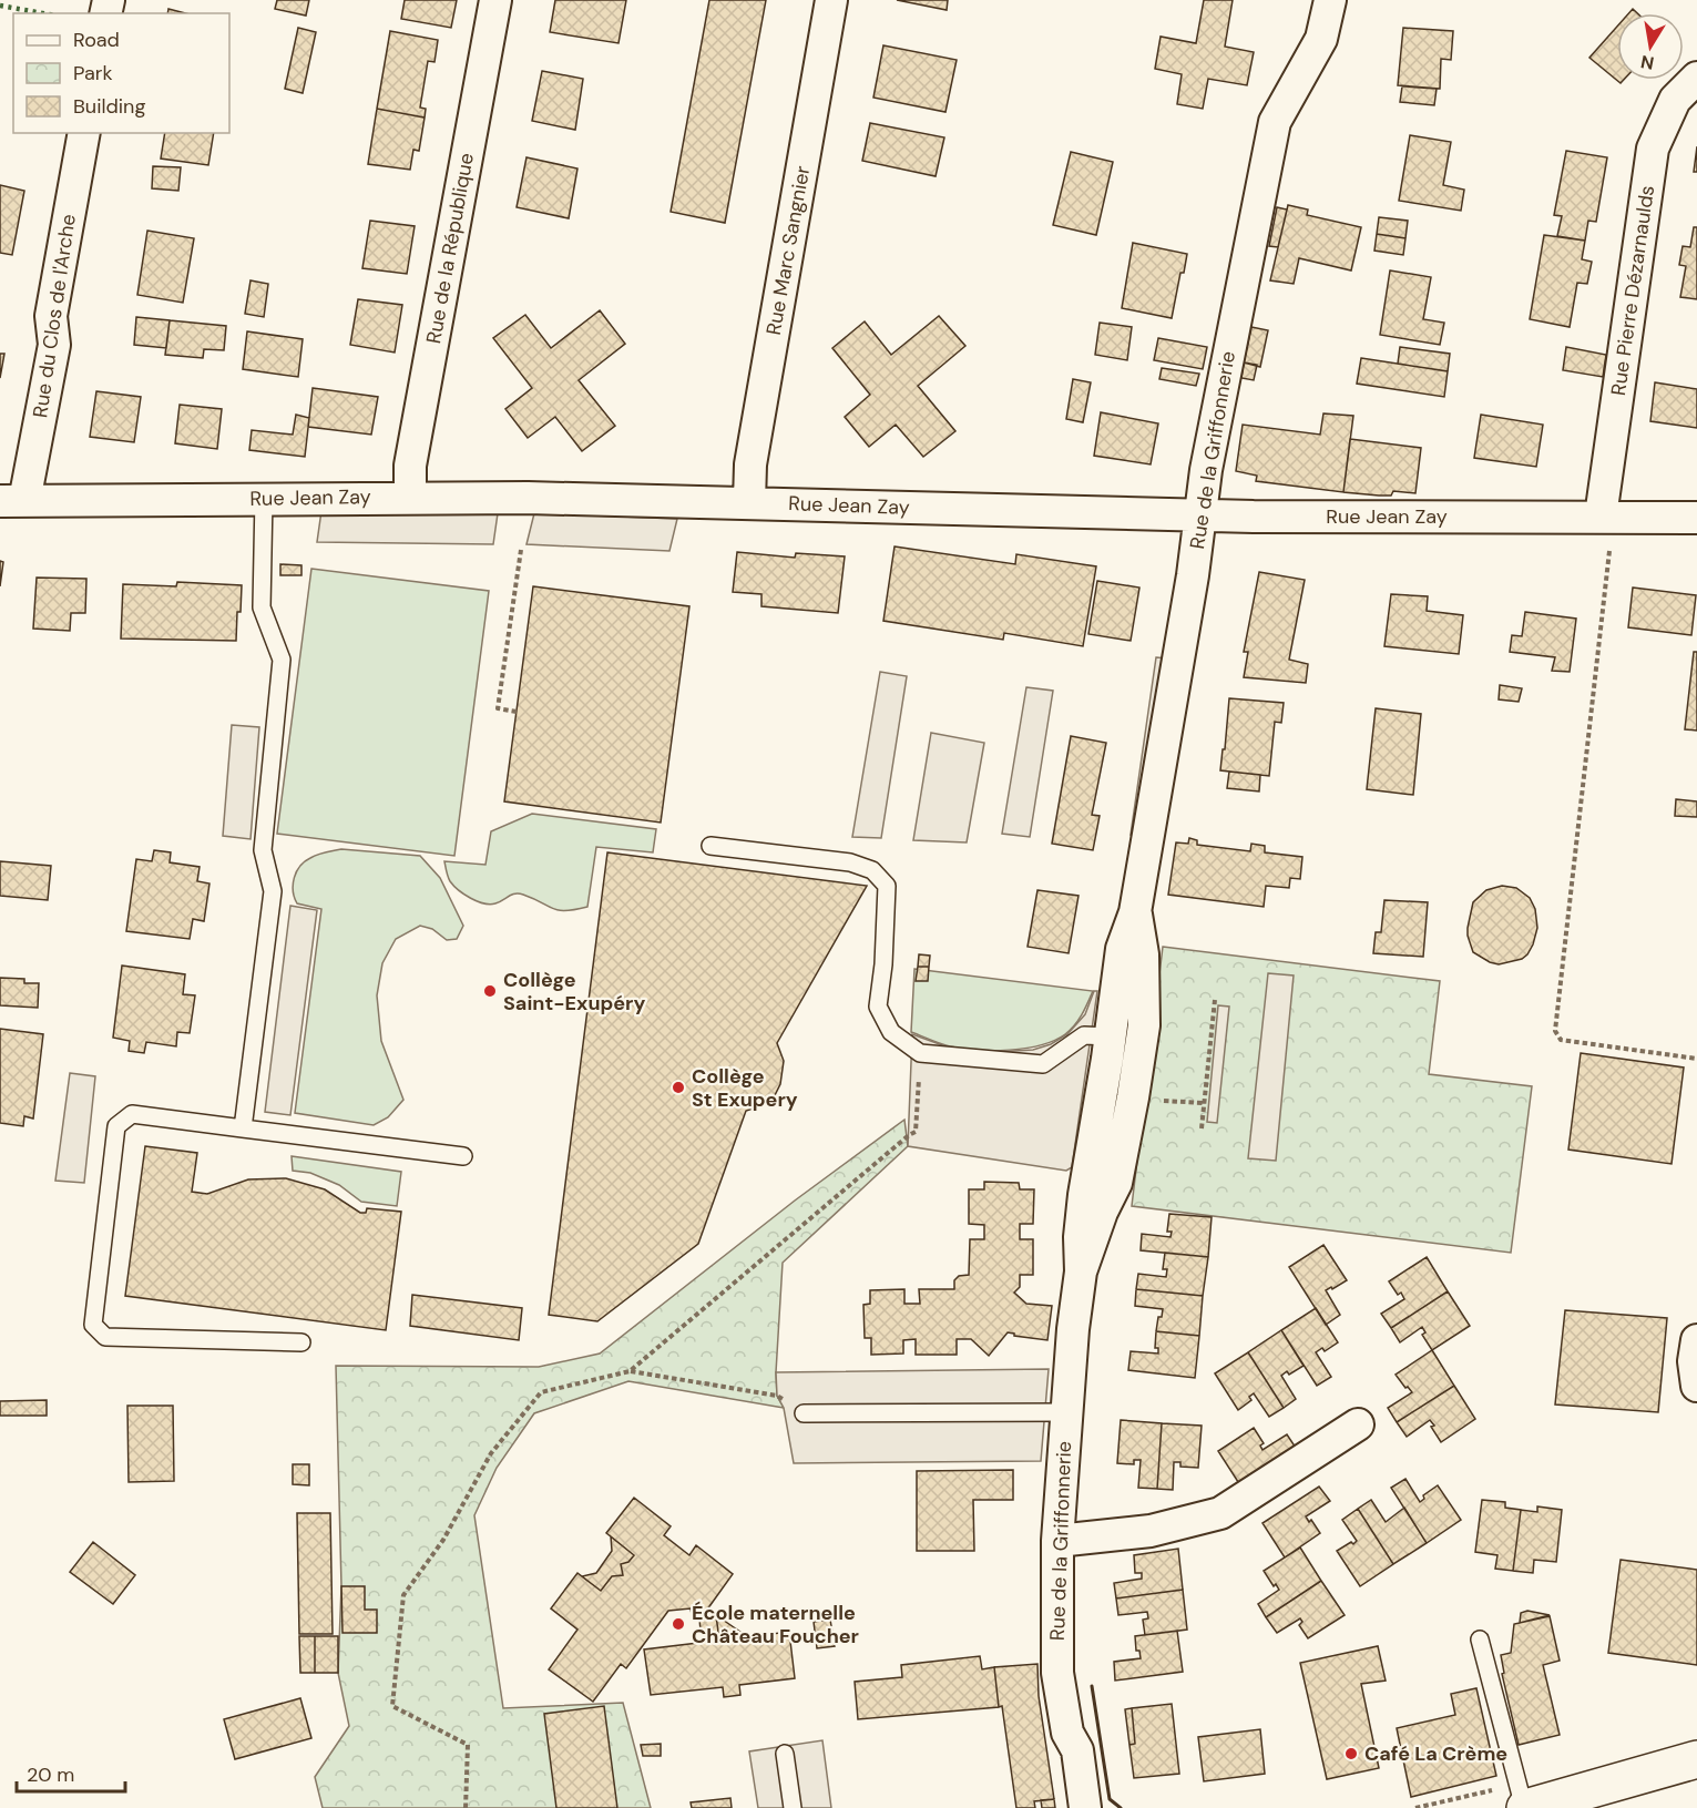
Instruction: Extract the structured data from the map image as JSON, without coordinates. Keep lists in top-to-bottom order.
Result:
{
  "streets": {
    "street": [
      "Rue de la République",
      "Rue Marc Sangnier",
      "Rue Pierre Dézarnaulds",
      "Rue du Clos de l'Arche",
      "Rue de la Griffonnerie",
      "Rue Jean Zay"
    ]
  },
  "crossings": [
    ["Rue de la République", "Rue Jean Zay"],
    ["Rue Marc Sangnier", "Rue Jean Zay"],
    ["Rue Pierre Dézarnaulds", "Rue Jean Zay"],
    ["Rue du Clos de l'Arche", "Rue Jean Zay"],
    ["Rue de la Griffonnerie", "Rue Jean Zay"]
  ],
  "places": [
    "Collège Saint-Exupéry",
    "Collège St Exupery",
    "École maternelle Château Foucher",
    "Café La Crème"
  ],
  "legend": ["Road", "Park", "Building"],
  "scale_bar": "20 m",
  "north": "bottom"
}
